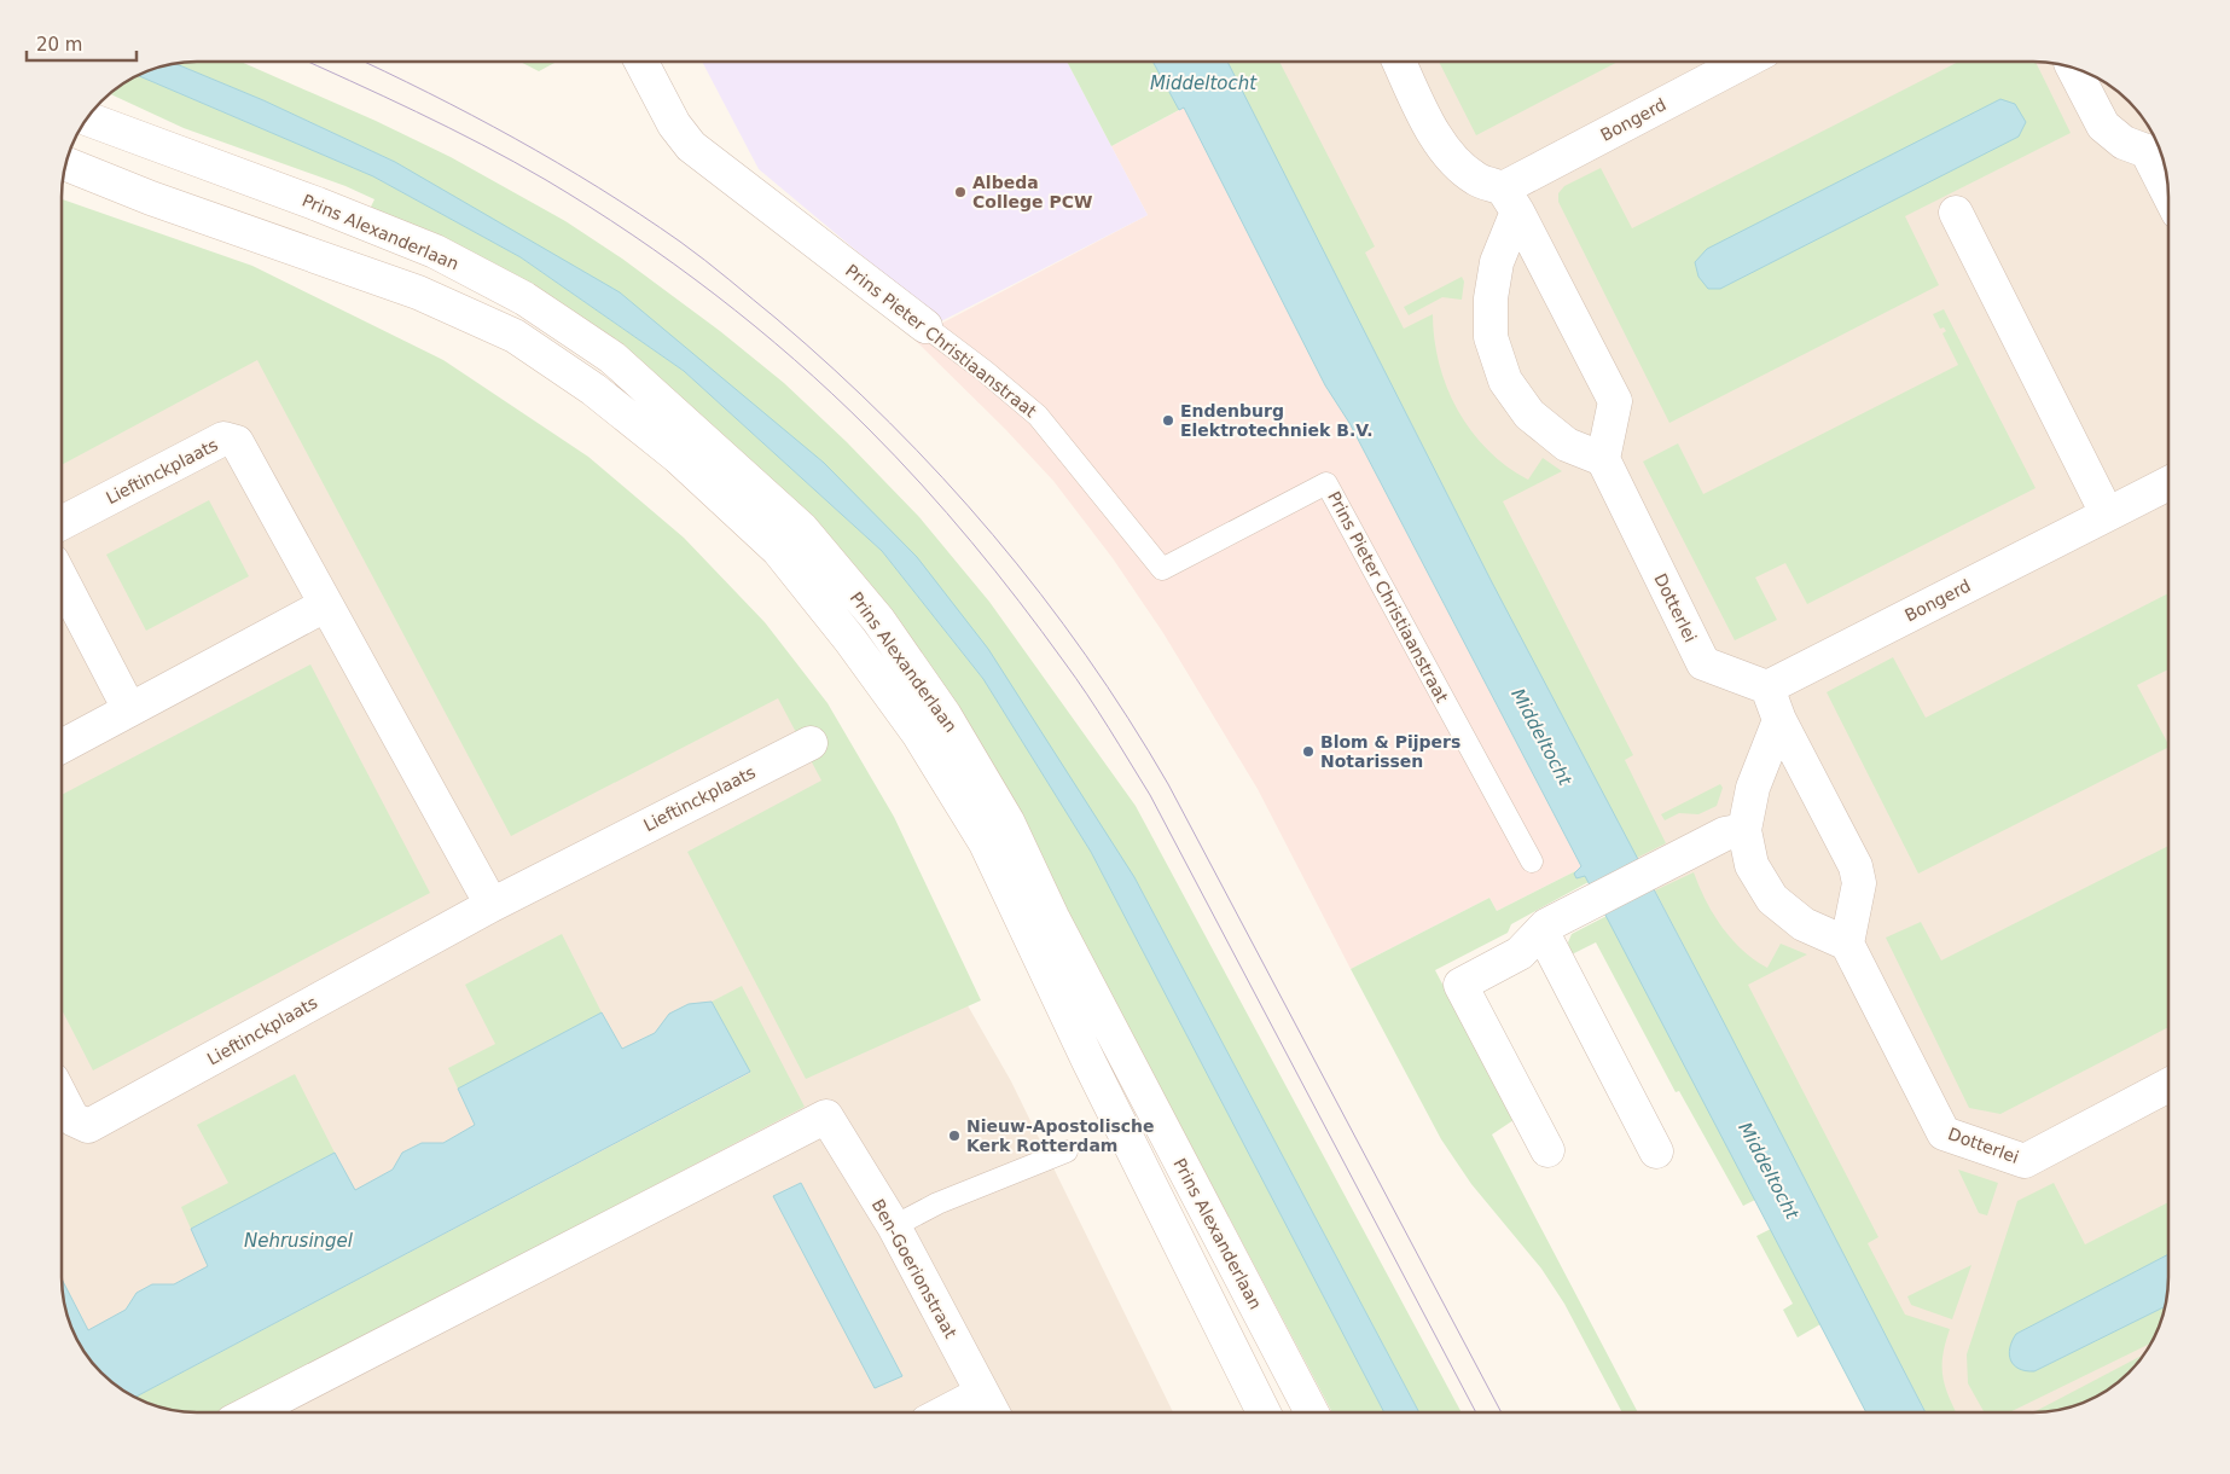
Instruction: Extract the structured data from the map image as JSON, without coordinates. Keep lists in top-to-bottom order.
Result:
{
  "streets": {
    "street": [
      "Bongerd",
      "Prins Alexanderlaan",
      "Prins Pieter Christiaanstraat",
      "Lieftinckplaats",
      "Dotterlei",
      "Ben-Goerionstraat"
    ]
  },
  "crossings": [
    ["Bongerd", "Dotterlei"]
  ],
  "water": ["Middeltocht", "Nehrusingel"],
  "places": [
    "Albeda College PCW",
    "Endenburg Elektrotechniek B.V.",
    "Blom & Pijpers Notarissen",
    "Nieuw-Apostolische Kerk Rotterdam"
  ],
  "scale_bar": "20 m"
}
